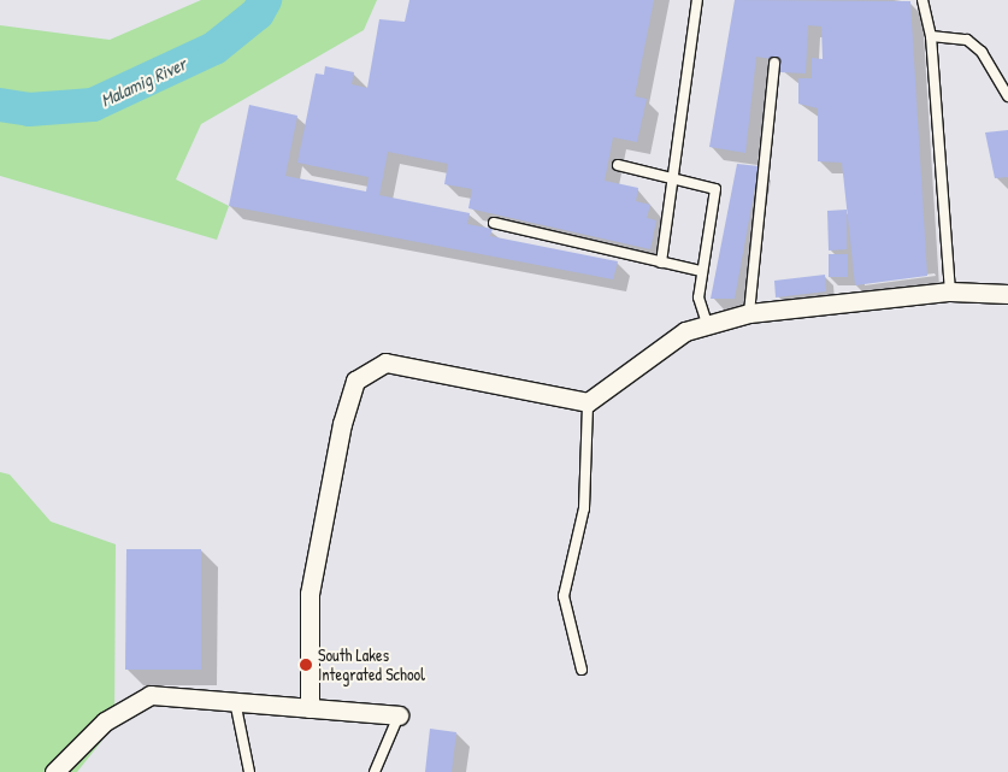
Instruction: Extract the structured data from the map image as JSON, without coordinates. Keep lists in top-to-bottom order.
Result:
{
  "water": ["Malamig River"],
  "places": ["South Lakes Integrated School"]
}
